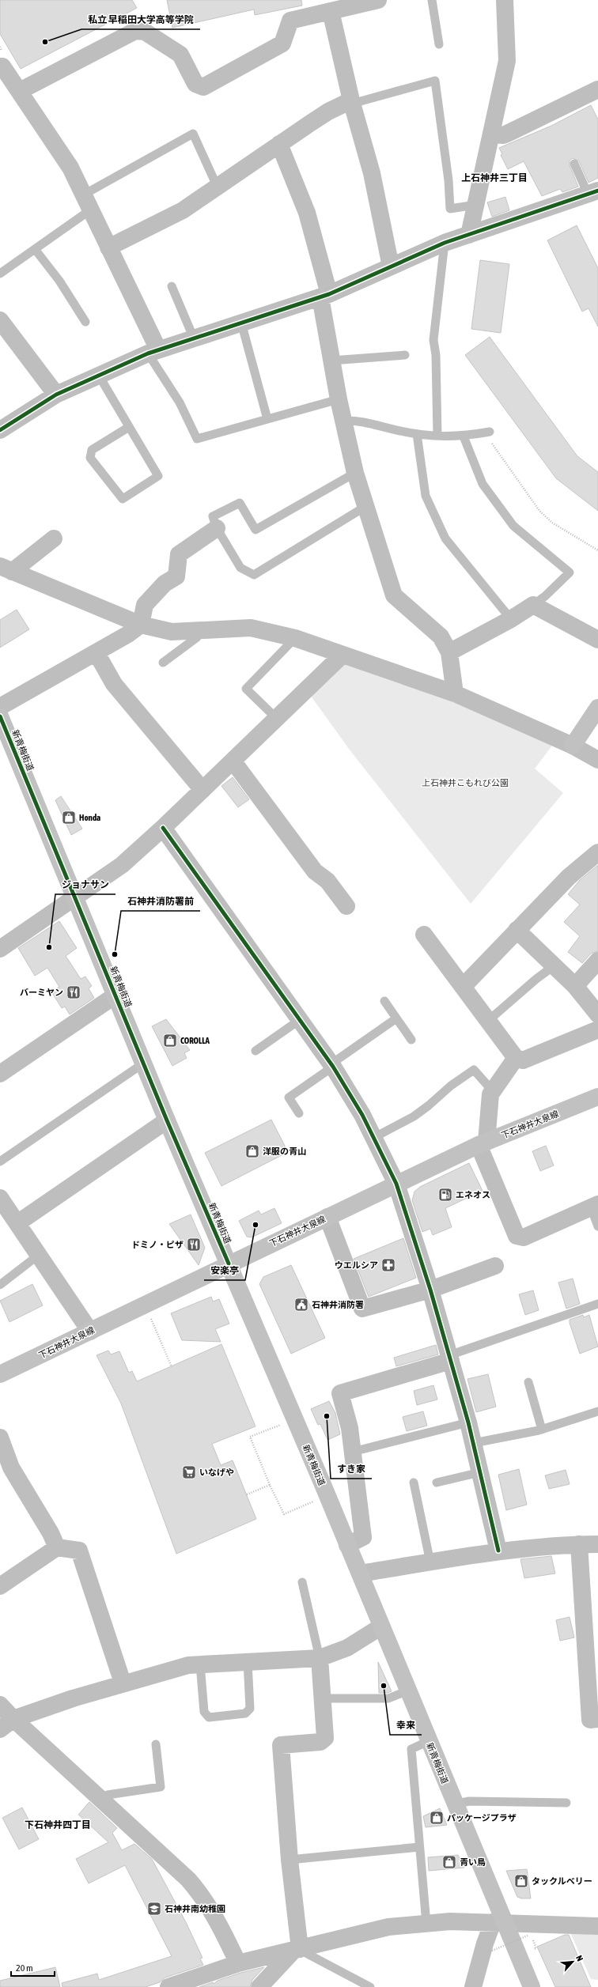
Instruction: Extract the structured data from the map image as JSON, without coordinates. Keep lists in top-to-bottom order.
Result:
{
  "streets": {
    "main road": ["新青梅街道", "下石神井大泉線"]
  },
  "crossings": [
    ["新青梅街道", "下石神井大泉線"]
  ],
  "districts": ["上石神井三丁目", "下石神井四丁目"],
  "parks": ["上石神井こもれび公園"],
  "places": {
    "other": [
      "私立 早稲田大学高等学院",
      "ジョナサン",
      "石神井消防署前",
      "安楽亭",
      "すき家",
      "幸来"
    ],
    "shop": [
      "Honda",
      "COROLLA",
      "洋服の青山",
      "パッケージプラザ",
      "青い鳥",
      "タックルベリー"
    ],
    "restaurant": ["バーミヤン", "ドミノ・ピザ"],
    "fuel station": ["エネオス"],
    "pharmacy": ["ウエルシア"],
    "public building": ["石神井消防署"],
    "supermarket": ["いなげや"],
    "school or university": ["石神井南幼稚園"]
  },
  "scale_bar": "20 m",
  "north": "top right"
}
